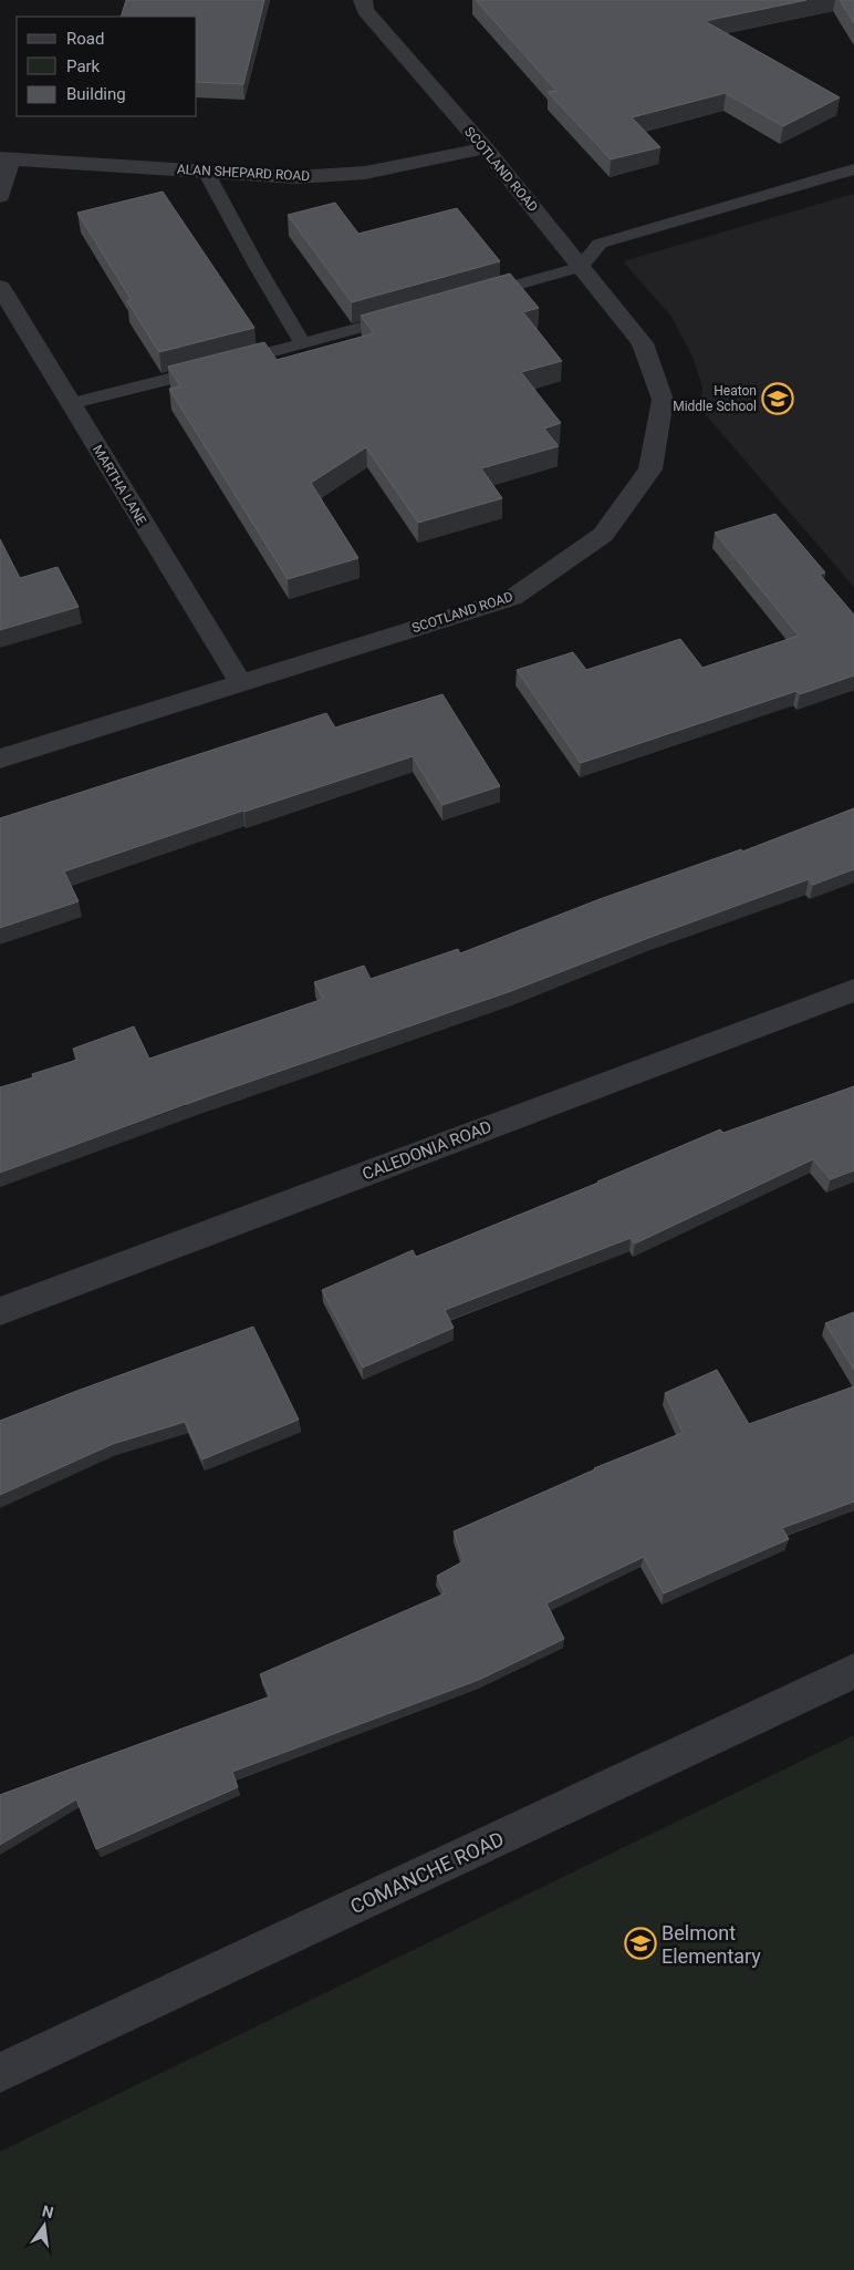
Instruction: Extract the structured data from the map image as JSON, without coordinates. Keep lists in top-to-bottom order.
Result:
{
  "streets": {
    "street": [
      "SCOTLAND ROAD",
      "ALAN SHEPARD ROAD",
      "MARTHA LANE",
      "CALEDONIA ROAD",
      "COMANCHE ROAD"
    ]
  },
  "crossings": [
    ["SCOTLAND ROAD", "ALAN SHEPARD ROAD"],
    ["SCOTLAND ROAD", "MARTHA LANE"]
  ],
  "places": {
    "school or university": ["Heaton Middle School", "Belmont Elementary"]
  },
  "legend": ["Road", "Park", "Building"],
  "north": "top"
}
